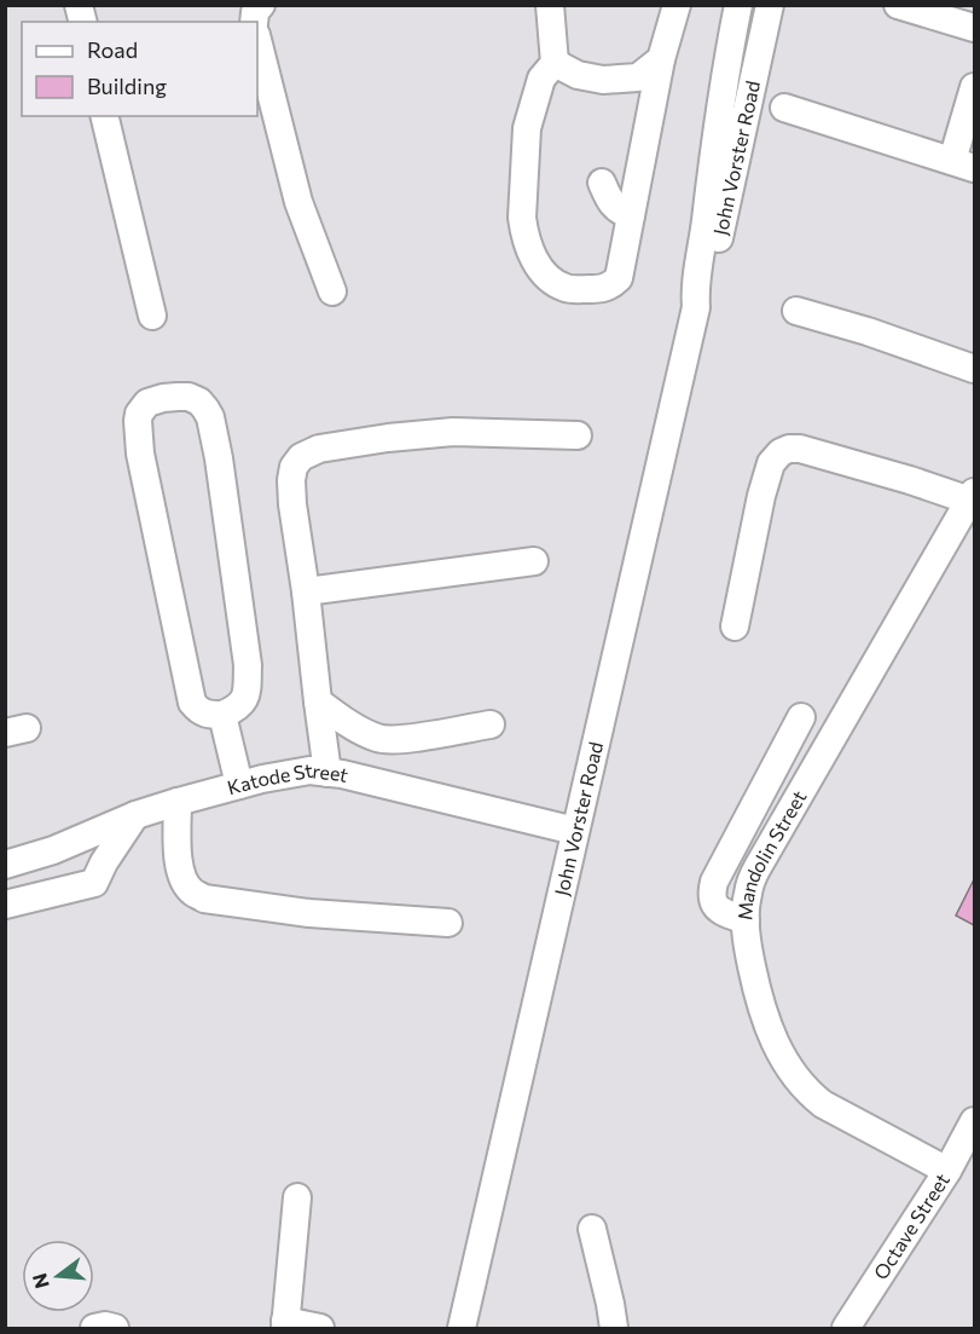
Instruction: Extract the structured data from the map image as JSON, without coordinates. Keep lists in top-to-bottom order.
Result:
{
  "streets": {
    "street": [
      "John Vorster Road",
      "Katode Street",
      "Mandolin Street",
      "Octave Street"
    ]
  },
  "crossings": [
    ["John Vorster Road", "Katode Street"],
    ["Mandolin Street", "Octave Street"]
  ],
  "legend": ["Road", "Building"],
  "north": "left"
}
